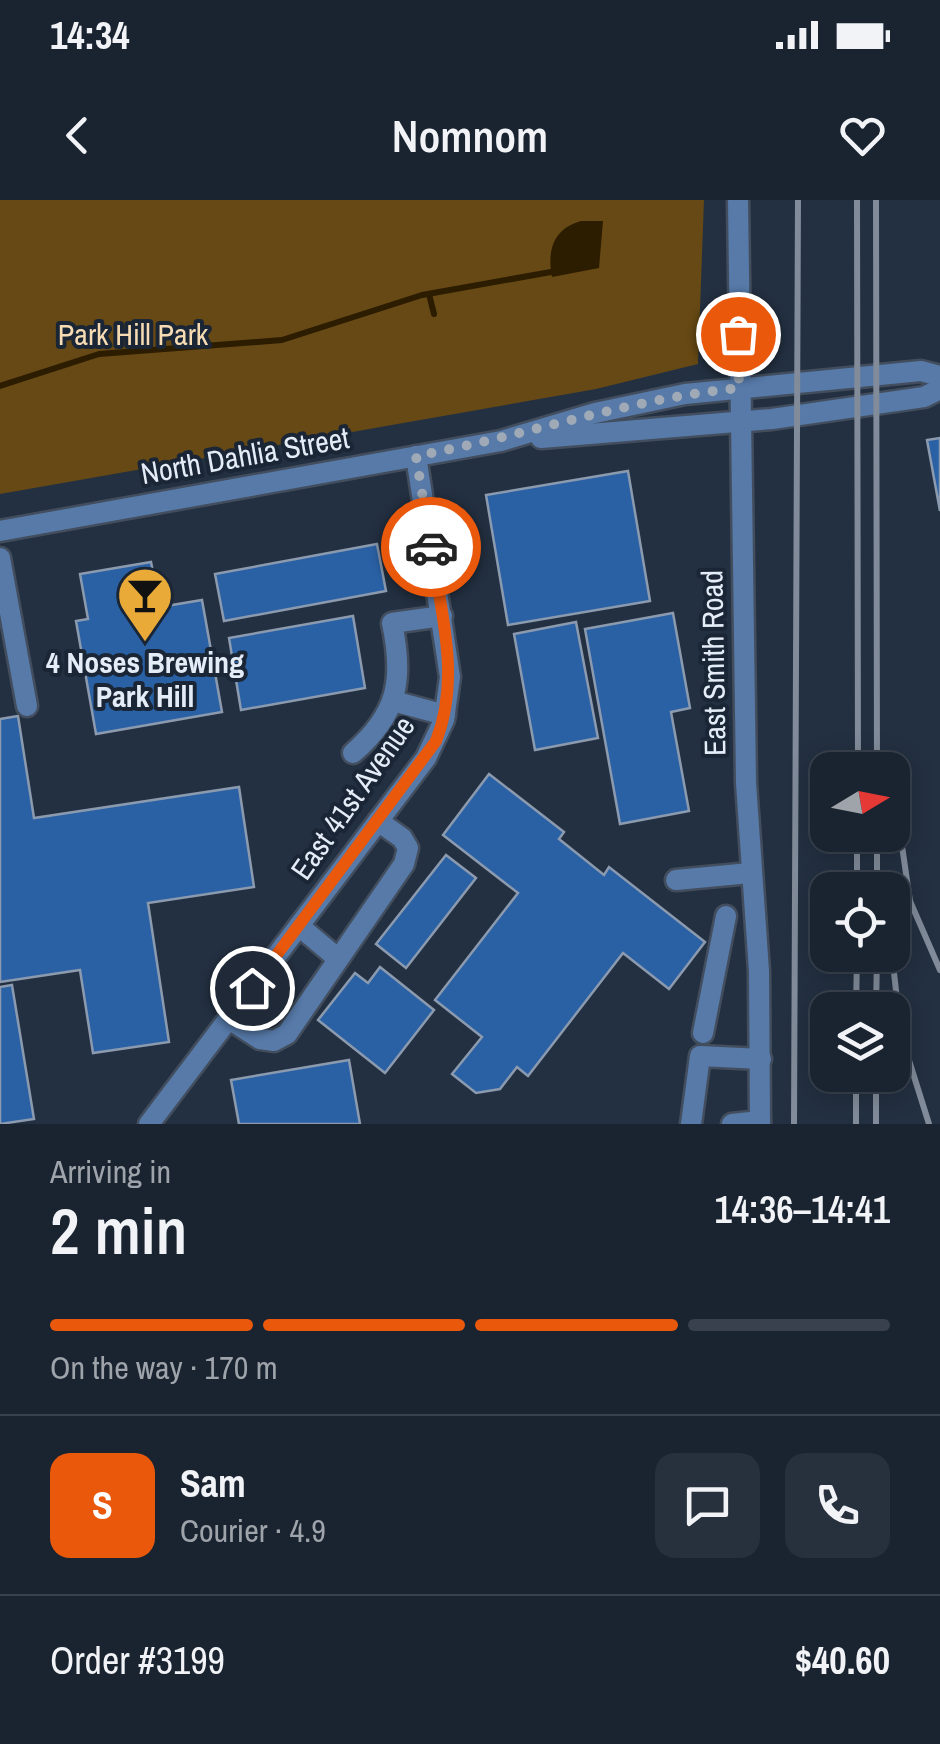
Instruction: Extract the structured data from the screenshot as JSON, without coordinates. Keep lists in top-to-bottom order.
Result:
{
  "streets": {
    "street": ["North Dahlia Street", "East Smith Road", "East 41st Avenue"]
  },
  "crossings": [
    ["North Dahlia Street", "East Smith Road"],
    ["North Dahlia Street", "East 41st Avenue"]
  ],
  "parks": ["Park Hill Park"],
  "places": {
    "bar": ["4 Noses Brewing Park Hill"]
  },
  "north": "right",
  "page": {
    "status": "14:34",
    "header": "Nomnom",
    "heading": ["2 min", "Arriving in", "14:36–14:41"],
    "panel": [
      "Sam",
      "Courier · 4.9",
      "Order #3199",
      "$40.60"
    ],
    "bar": "On the way · 170 m",
    "round": "S"
  }
}
